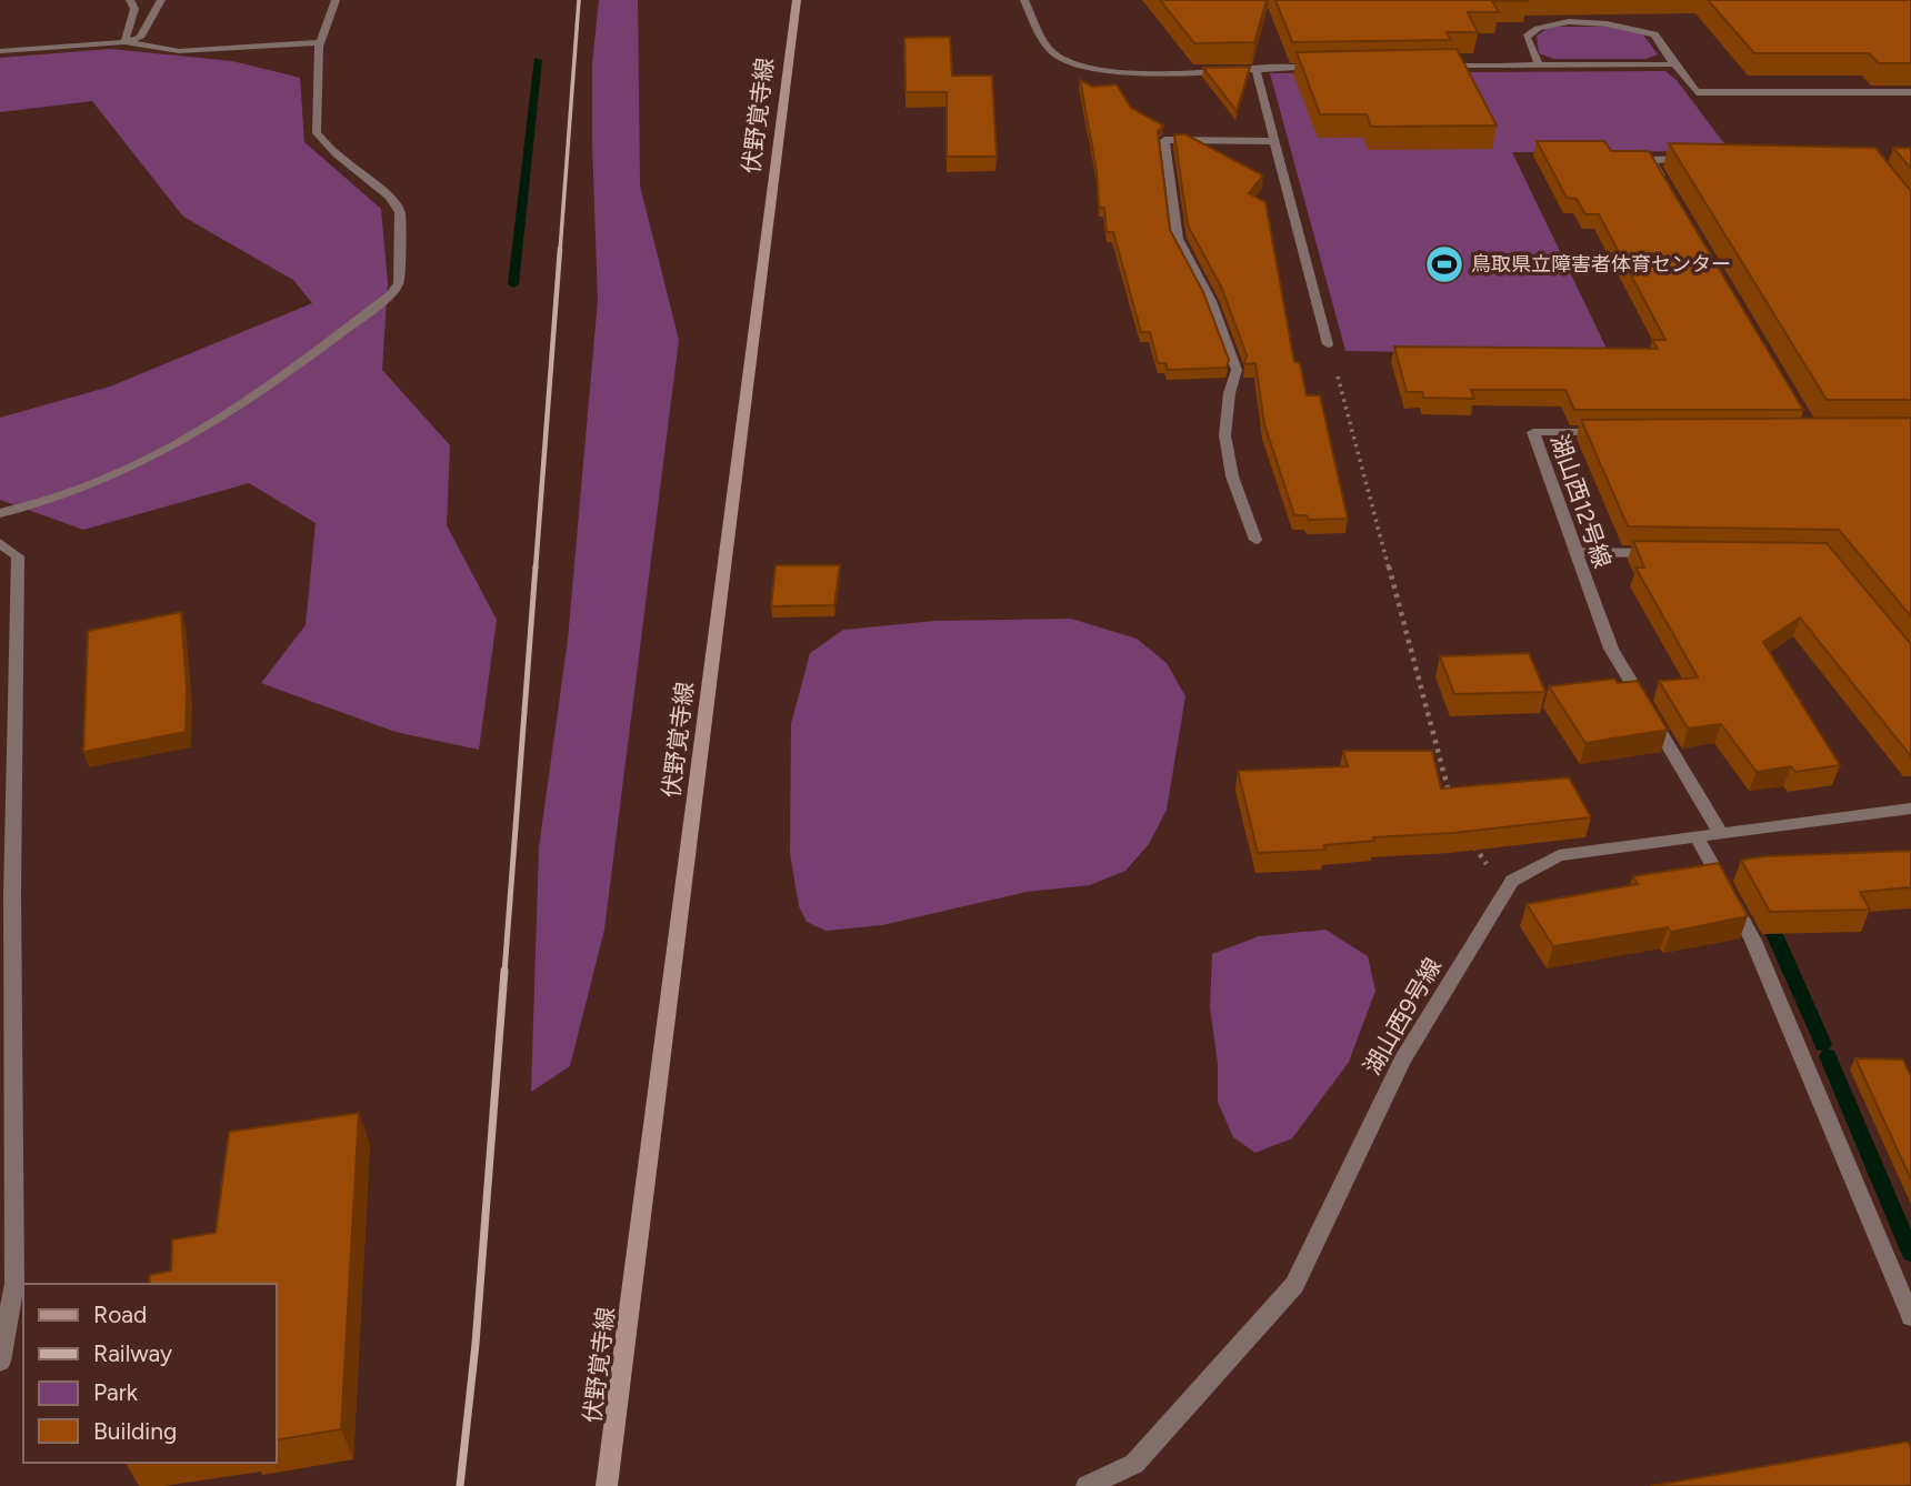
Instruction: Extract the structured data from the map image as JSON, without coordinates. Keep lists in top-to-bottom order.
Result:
{
  "streets": {
    "main road": ["伏野覚寺線"],
    "street": ["湖山西12号線", "湖山西9号線"]
  },
  "crossings": [
    ["湖山西12号線", "湖山西9号線"]
  ],
  "places": {
    "sports": ["鳥取県立障害者体育センター"]
  },
  "legend": [
    "Road",
    "Railway",
    "Park",
    "Building"
  ]
}
